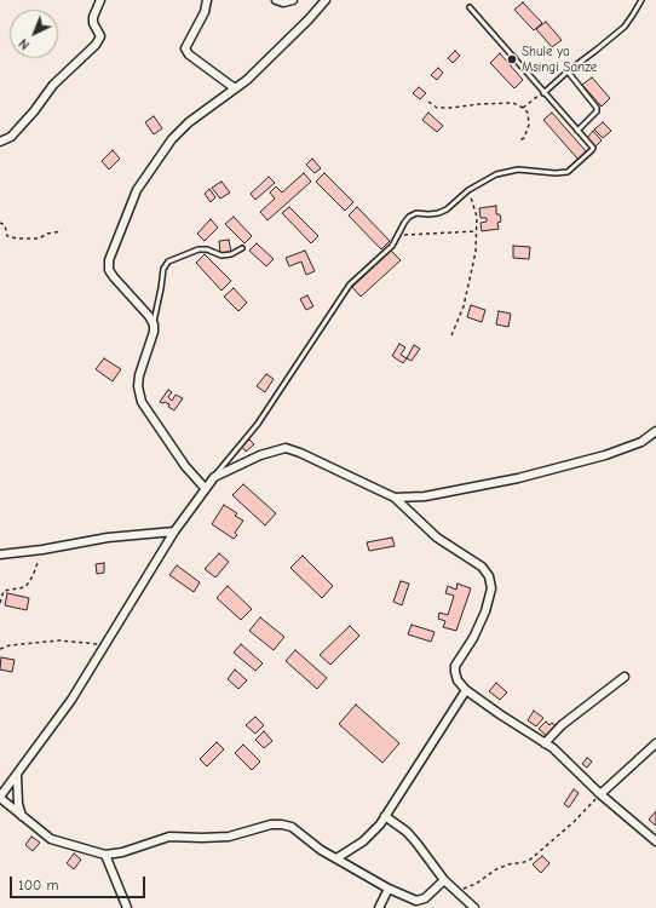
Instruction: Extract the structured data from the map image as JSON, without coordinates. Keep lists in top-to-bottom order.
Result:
{
  "places": ["Shule ya Msingi Sanze"],
  "scale_bar": "100 m",
  "north": "bottom left"
}
